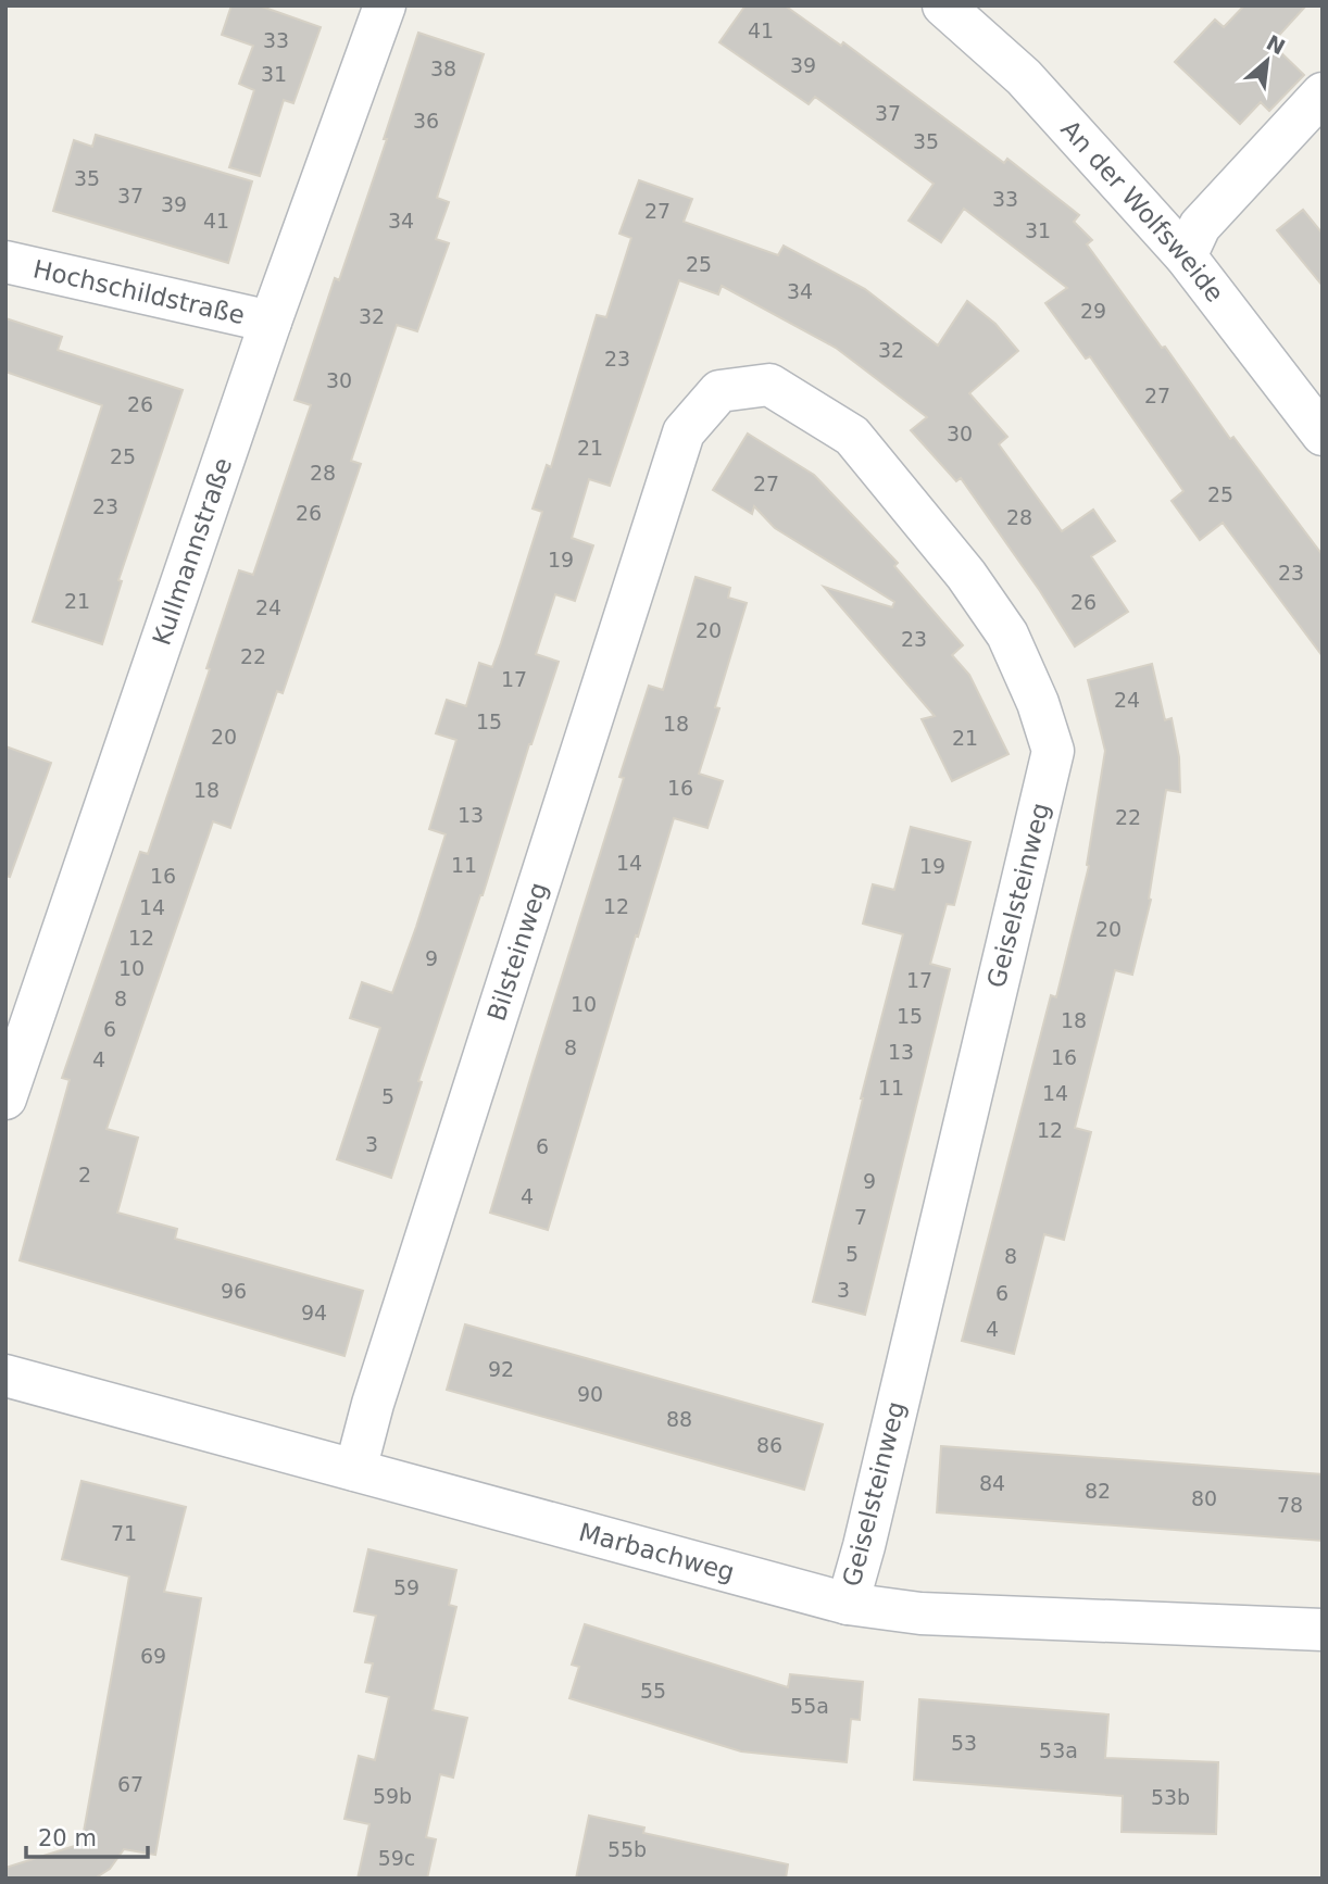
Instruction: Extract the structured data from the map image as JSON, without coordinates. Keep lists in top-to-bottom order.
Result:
{
  "streets": {
    "street": [
      "An der Wolfsweide",
      "Hochschildstraße",
      "Kullmannstraße",
      "Geiselsteinweg",
      "Bilsteinweg",
      "Marbachweg"
    ]
  },
  "crossings": [
    ["Hochschildstraße", "Kullmannstraße"],
    ["Geiselsteinweg", "Bilsteinweg"],
    ["Geiselsteinweg", "Marbachweg"],
    ["Bilsteinweg", "Marbachweg"]
  ],
  "house_numbers": [
    "41",
    "33",
    "39",
    "38",
    "31",
    "37",
    "36",
    "35",
    "35",
    "37",
    "33",
    "39",
    "27",
    "41",
    "34",
    "31",
    "25",
    "34",
    "29",
    "32",
    "32",
    "23",
    "30",
    "27",
    "26",
    "30",
    "21",
    "25",
    "28",
    "27",
    "25",
    "23",
    "26",
    "28",
    "19",
    "23",
    "21",
    "26",
    "24",
    "20",
    "23",
    "22",
    "17",
    "24",
    "15",
    "18",
    "20",
    "21",
    "16",
    "18",
    "13",
    "22",
    "14",
    "11",
    "19",
    "16",
    "12",
    "14",
    "20",
    "12",
    "9",
    "10",
    "17",
    "8",
    "10",
    "15",
    "18",
    "6",
    "8",
    "13",
    "16",
    "4",
    "11",
    "14",
    "5",
    "12",
    "3",
    "6",
    "2",
    "9",
    "4",
    "7",
    "5",
    "8",
    "3",
    "96",
    "6",
    "94",
    "4",
    "92",
    "90",
    "88",
    "86",
    "84",
    "82",
    "80",
    "78",
    "71",
    "59",
    "69",
    "55",
    "55a",
    "53",
    "53a",
    "67",
    "59b",
    "53b",
    "55b",
    "59c"
  ],
  "scale_bar": "20 m",
  "north": "top right"
}
